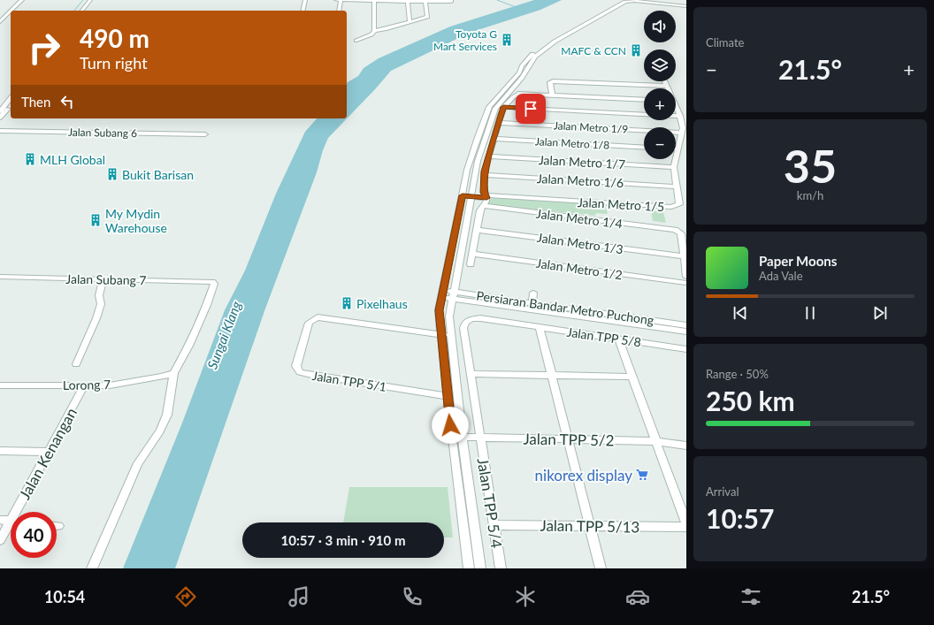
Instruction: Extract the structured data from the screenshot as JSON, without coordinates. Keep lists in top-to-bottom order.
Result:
{
  "streets": {
    "street": [
      "Jalan Metro 1/9",
      "Jalan Subang 6",
      "Jalan Metro 1/8",
      "Jalan Metro 1/7",
      "Jalan Metro 1/6",
      "Jalan Metro 1/5",
      "Jalan Metro 1/4",
      "Jalan Metro 1/3",
      "Jalan Metro 1/2",
      "Jalan Subang 7",
      "Persiaran Bandar Metro Puchong",
      "Jalan TPP 5/8",
      "Jalan TPP 5/1",
      "Lorong 7",
      "Jalan TPP 5/2",
      "Jalan Kenangan",
      "Jalan TPP 5/4",
      "Jalan TPP 5/13"
    ]
  },
  "crossings": [
    ["Jalan Metro 1/6", "Jalan Metro 1/5"],
    ["Jalan Metro 1/5", "Jalan Metro 1/4"],
    ["Jalan Metro 1/4", "Jalan Metro 1/3"],
    ["Jalan Subang 7", "Lorong 7"],
    ["Jalan TPP 5/8", "Jalan TPP 5/4"],
    ["Lorong 7", "Jalan Kenangan"],
    ["Jalan TPP 5/2", "Jalan TPP 5/4"],
    ["Jalan TPP 5/4", "Jalan TPP 5/13"]
  ],
  "water": ["Sungai Klang"],
  "places": {
    "building": [
      "Toyota G Mart Services",
      "MAFC & CCN",
      "MLH Global",
      "Bukit Barisan",
      "My Mydin Warehouse",
      "Pixelhaus"
    ],
    "supermarket": ["nikorex display"]
  },
  "page": {
    "tile": [
      "Climate",
      ["35", "km/h"],
      ["Range · 50%", "250 km"],
      ["Arrival", "10:57"]
    ],
    "map_buttons": ["+", "−"],
    "turn": ["490 m", "Turn right"],
    "heat": ["−", "21.5°", "+"],
    "then": "Then",
    "song": ["Paper Moons", "Ada Vale"],
    "limit": "40",
    "trip": "10:57 · 3 min · 910 m",
    "tabs": ["10:54", "21.5°"]
  }
}
